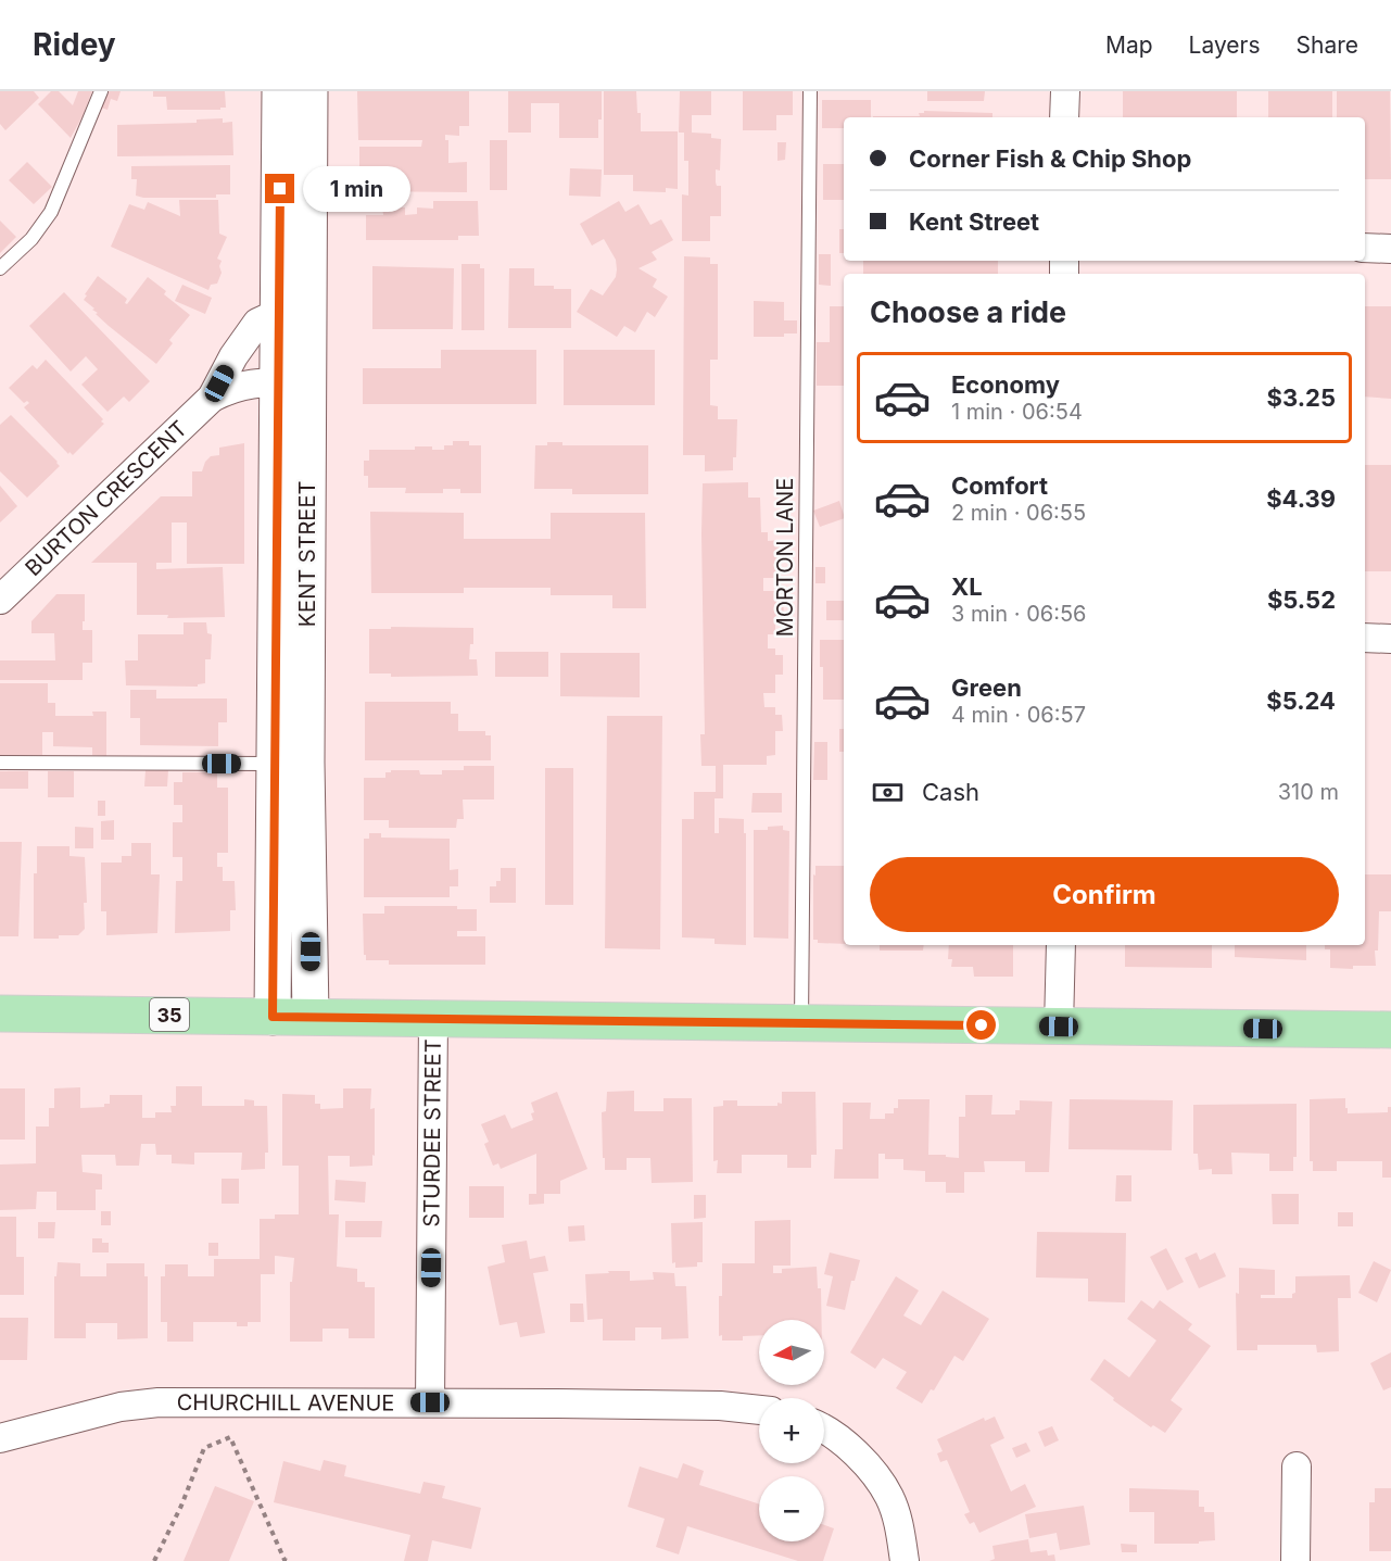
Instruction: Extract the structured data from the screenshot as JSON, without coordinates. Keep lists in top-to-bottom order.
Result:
{
  "streets": {
    "main road": ["35"],
    "street": [
      "BURTON CRESCENT",
      "KENT STREET",
      "STURDEE STREET",
      "CHURCHILL AVENUE"
    ],
    "lane": ["MORTON LANE"]
  },
  "crossings": [
    ["BURTON CRESCENT", "KENT STREET"],
    ["KENT STREET", "35"],
    ["MORTON LANE", "35"],
    ["35", "STURDEE STREET"],
    ["STURDEE STREET", "CHURCHILL AVENUE"]
  ],
  "north": "left",
  "page": {
    "header": "Ridey",
    "nav": ["Map", "Layers", "Share"],
    "banner": ["Corner Fish & Chip Shop", "Kent Street"],
    "bubble": "1 min",
    "heading": "Choose a ride",
    "list": [
      {
        "name": "Economy",
        "note": "1 min · 06:54",
        "value": "$3.25"
      },
      {
        "name": "Comfort",
        "note": "2 min · 06:55",
        "value": "$4.39"
      },
      {
        "name": "XL",
        "note": "3 min · 06:56",
        "value": "$5.52"
      },
      {
        "name": "Green",
        "note": "4 min · 06:57",
        "value": "$5.24"
      }
    ],
    "pay": ["Cash", "310 m"],
    "buttons": "Confirm",
    "map_buttons": ["+", "−"]
  }
}
